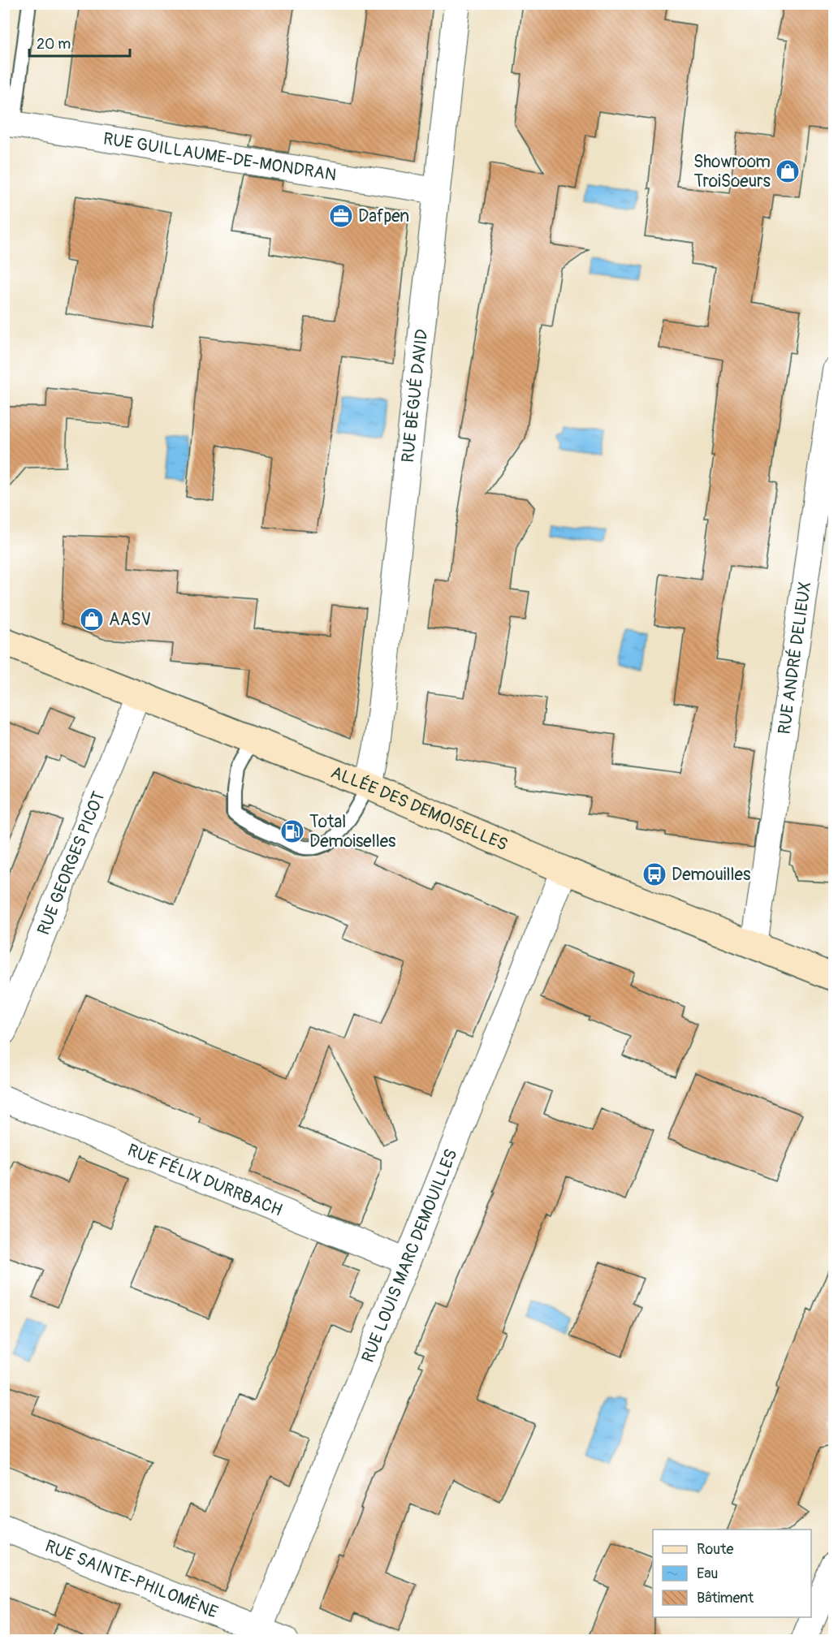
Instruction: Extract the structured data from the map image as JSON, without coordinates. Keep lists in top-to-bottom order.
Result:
{
  "streets": {
    "main road": ["ALLÉE DES DEMOISELLES"],
    "street": [
      "RUE GUILLAUME-DE-MONDRAN",
      "RUE BÈGUÉ DAVID",
      "RUE ANDRÉ DELIEUX",
      "RUE GEORGES PICOT",
      "RUE FÉLIX DURRBACH",
      "RUE LOUIS MARC DEMOUILLES",
      "RUE SAINTE-PHILOMÈNE"
    ]
  },
  "crossings": [
    ["RUE GUILLAUME-DE-MONDRAN", "RUE BÈGUÉ DAVID"],
    ["RUE BÈGUÉ DAVID", "ALLÉE DES DEMOISELLES"],
    ["RUE ANDRÉ DELIEUX", "ALLÉE DES DEMOISELLES"],
    ["ALLÉE DES DEMOISELLES", "RUE GEORGES PICOT"],
    ["ALLÉE DES DEMOISELLES", "RUE LOUIS MARC DEMOUILLES"],
    ["RUE FÉLIX DURRBACH", "RUE LOUIS MARC DEMOUILLES"],
    ["RUE LOUIS MARC DEMOUILLES", "RUE SAINTE-PHILOMÈNE"]
  ],
  "places": {
    "shop": ["Showroom TroiSoeurs", "AASV"],
    "office": ["Dafpen"],
    "fuel station": ["Total Demoiselles"],
    "bus stop": ["Demouilles"]
  },
  "legend": ["Route", "Eau", "Bâtiment"],
  "scale_bar": "20 m"
}
